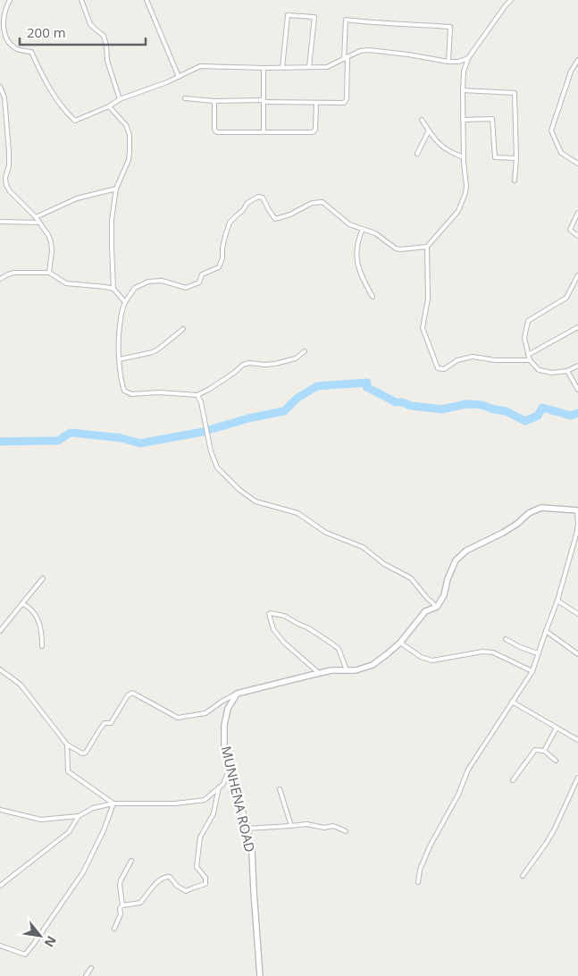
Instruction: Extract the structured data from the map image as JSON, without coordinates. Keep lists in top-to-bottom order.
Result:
{
  "streets": {
    "street": ["MUNHENA ROAD"]
  },
  "scale_bar": "200 m",
  "north": "bottom right"
}
